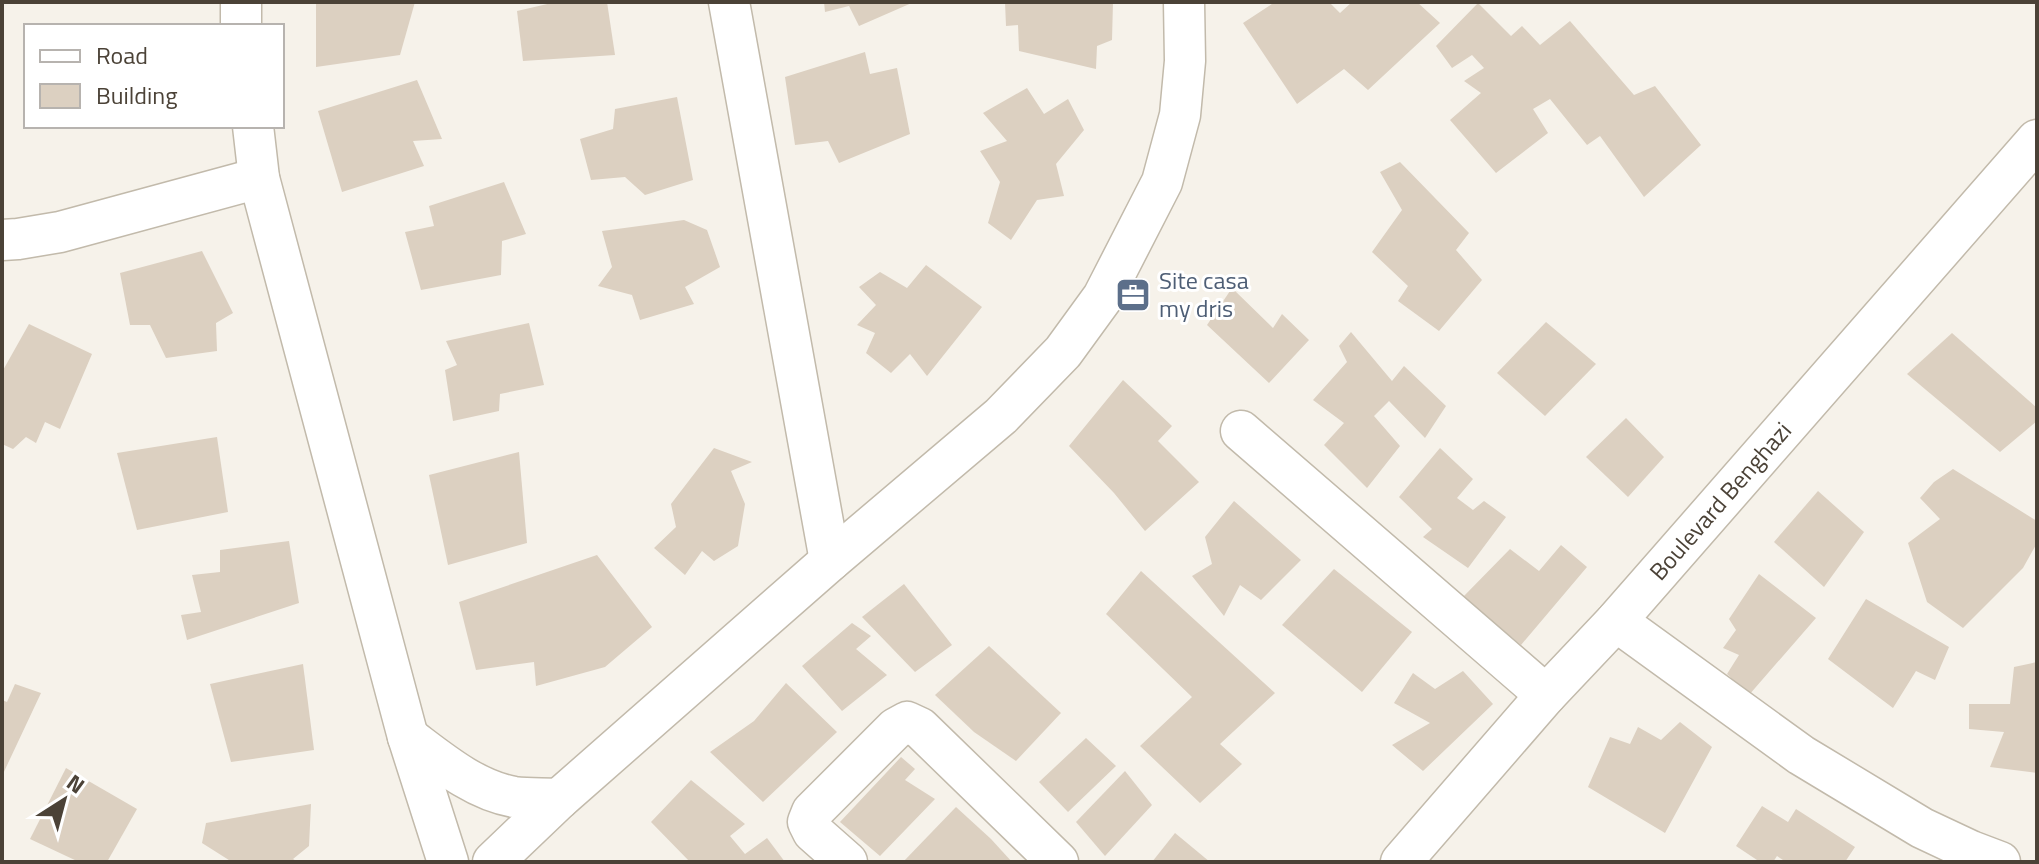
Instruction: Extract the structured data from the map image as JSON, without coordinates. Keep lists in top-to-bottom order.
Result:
{
  "streets": {
    "street": ["Boulevard Benghazi"]
  },
  "places": {
    "office": ["Site casa my dris"]
  },
  "legend": ["Road", "Building"],
  "north": "top right"
}
